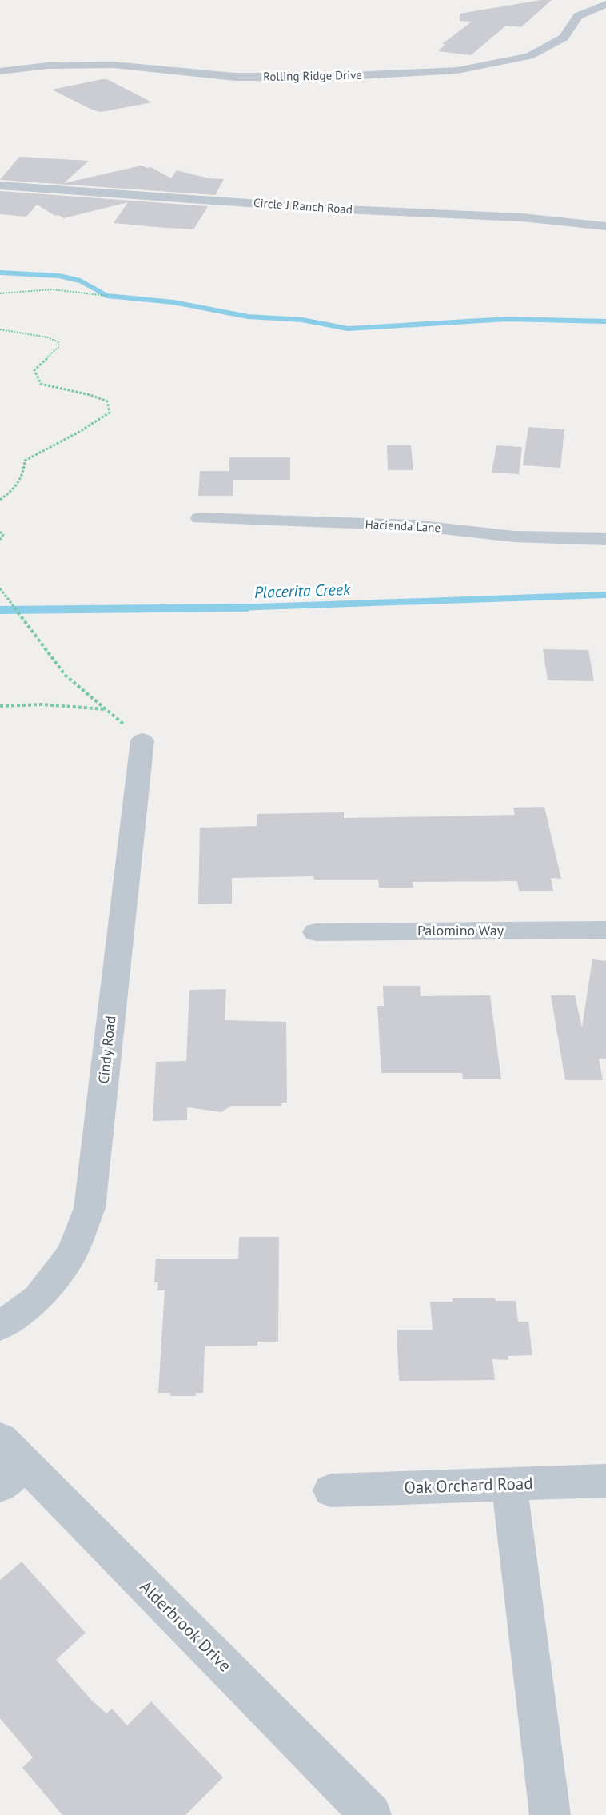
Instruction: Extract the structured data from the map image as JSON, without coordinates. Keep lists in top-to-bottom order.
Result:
{
  "streets": {
    "street": [
      "Rolling Ridge Drive",
      "Circle J Ranch Road",
      "Hacienda Lane",
      "Palomino Way",
      "Cindy Road",
      "Oak Orchard Road",
      "Alderbrook Drive"
    ]
  },
  "water": ["Placerita Creek"]
}
